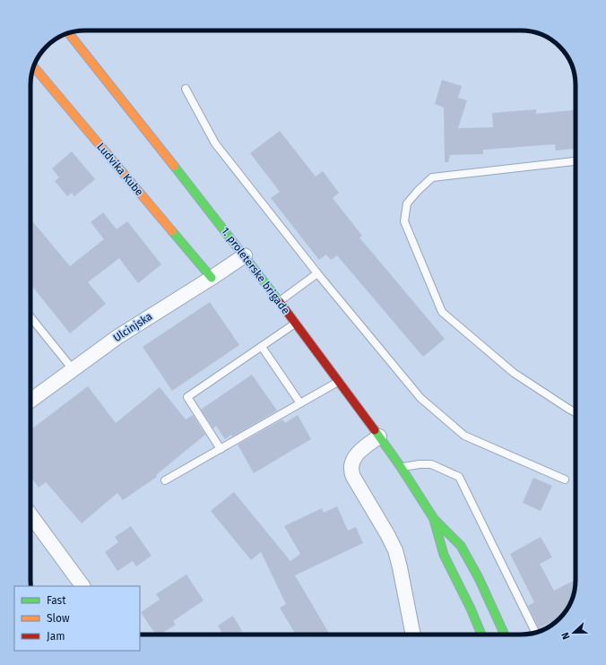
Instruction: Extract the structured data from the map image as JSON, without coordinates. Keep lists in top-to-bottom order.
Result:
{
  "streets": {
    "main road": ["Ludvika Kube", "1. proleterske brigade"],
    "street": ["Ulcinjska"]
  },
  "crossings": [
    ["Ludvika Kube", "Ulcinjska"],
    ["1. proleterske brigade", "Ulcinjska"]
  ],
  "legend": ["Fast", "Slow", "Jam"],
  "north": "left"
}
